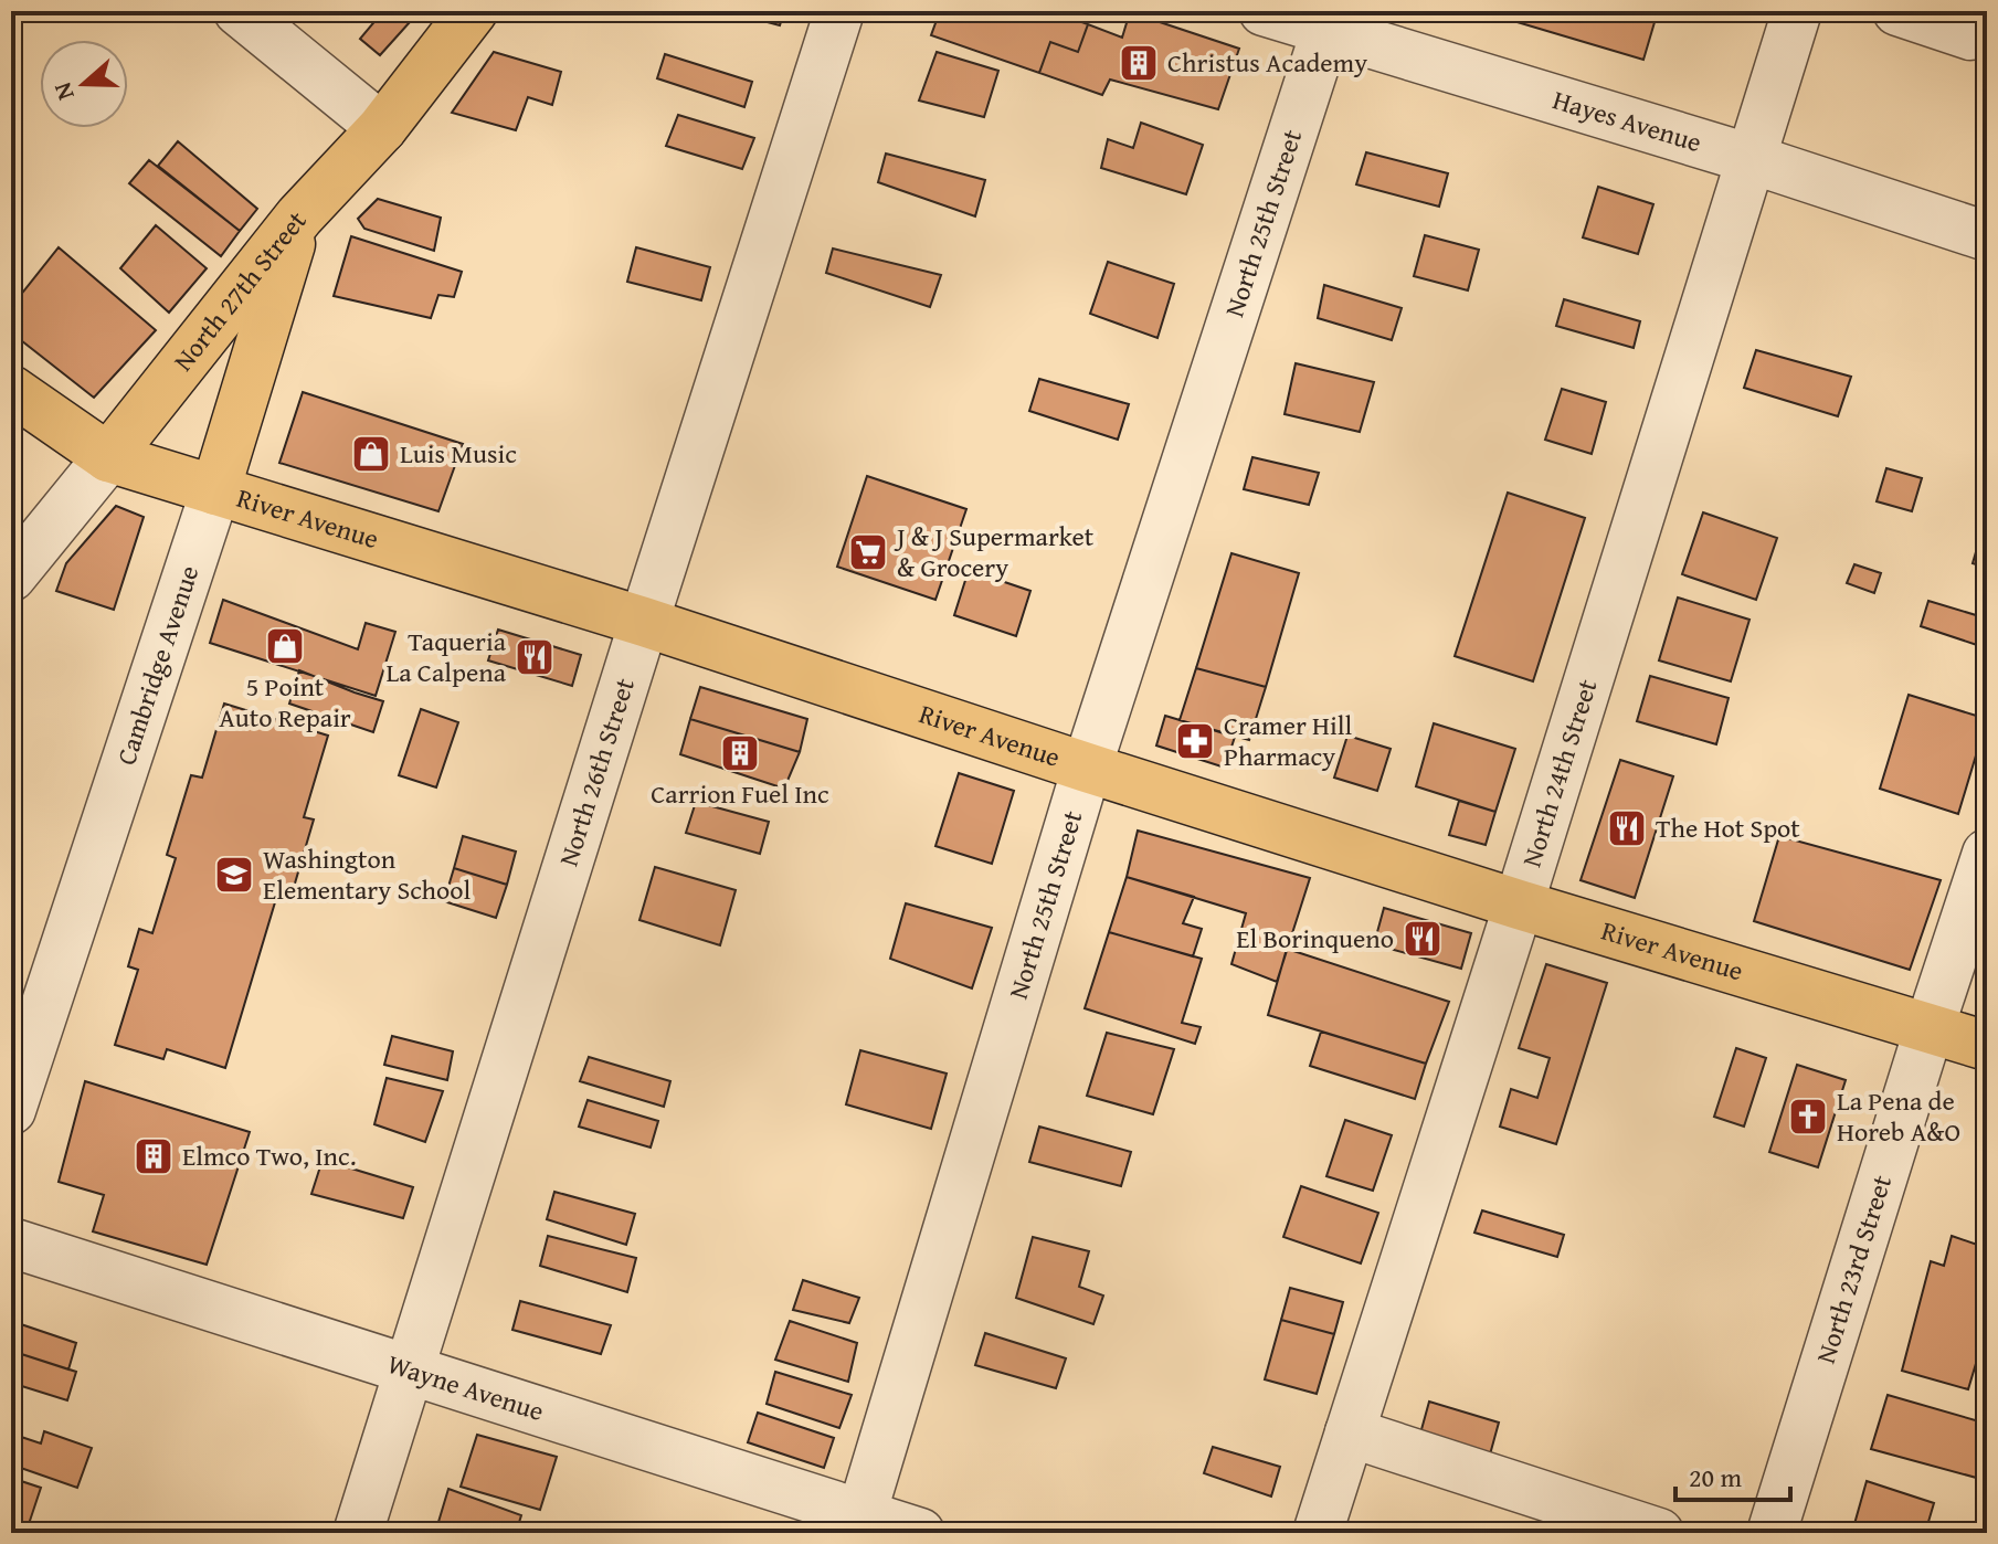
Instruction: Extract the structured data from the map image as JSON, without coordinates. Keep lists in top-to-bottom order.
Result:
{
  "streets": {
    "main road": ["North 27th Street", "River Avenue", "Cambridge Avenue"],
    "street": [
      "Hayes Avenue",
      "North 25th Street",
      "North 26th Street",
      "North 24th Street",
      "North 23rd Street",
      "Wayne Avenue"
    ]
  },
  "crossings": [
    ["Hayes Avenue", "North 25th Street"],
    ["Hayes Avenue", "North 24th Street"],
    ["North 25th Street", "River Avenue"],
    ["North 25th Street", "Wayne Avenue"],
    ["North 27th Street", "River Avenue"],
    ["North 27th Street", "Cambridge Avenue"],
    ["River Avenue", "Cambridge Avenue"],
    ["River Avenue", "North 26th Street"],
    ["River Avenue", "North 24th Street"],
    ["River Avenue", "North 23rd Street"],
    ["North 26th Street", "Wayne Avenue"]
  ],
  "places": {
    "building": ["Christus Academy", "Carrion Fuel Inc", "Elmco Two, Inc."],
    "shop": ["Luis Music", "5 Point Auto Repair"],
    "supermarket": ["J & J Supermarket & Grocery"],
    "restaurant": ["Taqueria La Calpena", "The Hot Spot", "El Borinqueno"],
    "pharmacy": ["Cramer Hill Pharmacy"],
    "school or university": ["Washington Elementary School"],
    "church": ["La Pena de Horeb A&O"]
  },
  "scale_bar": "20 m",
  "north": "left"
}
